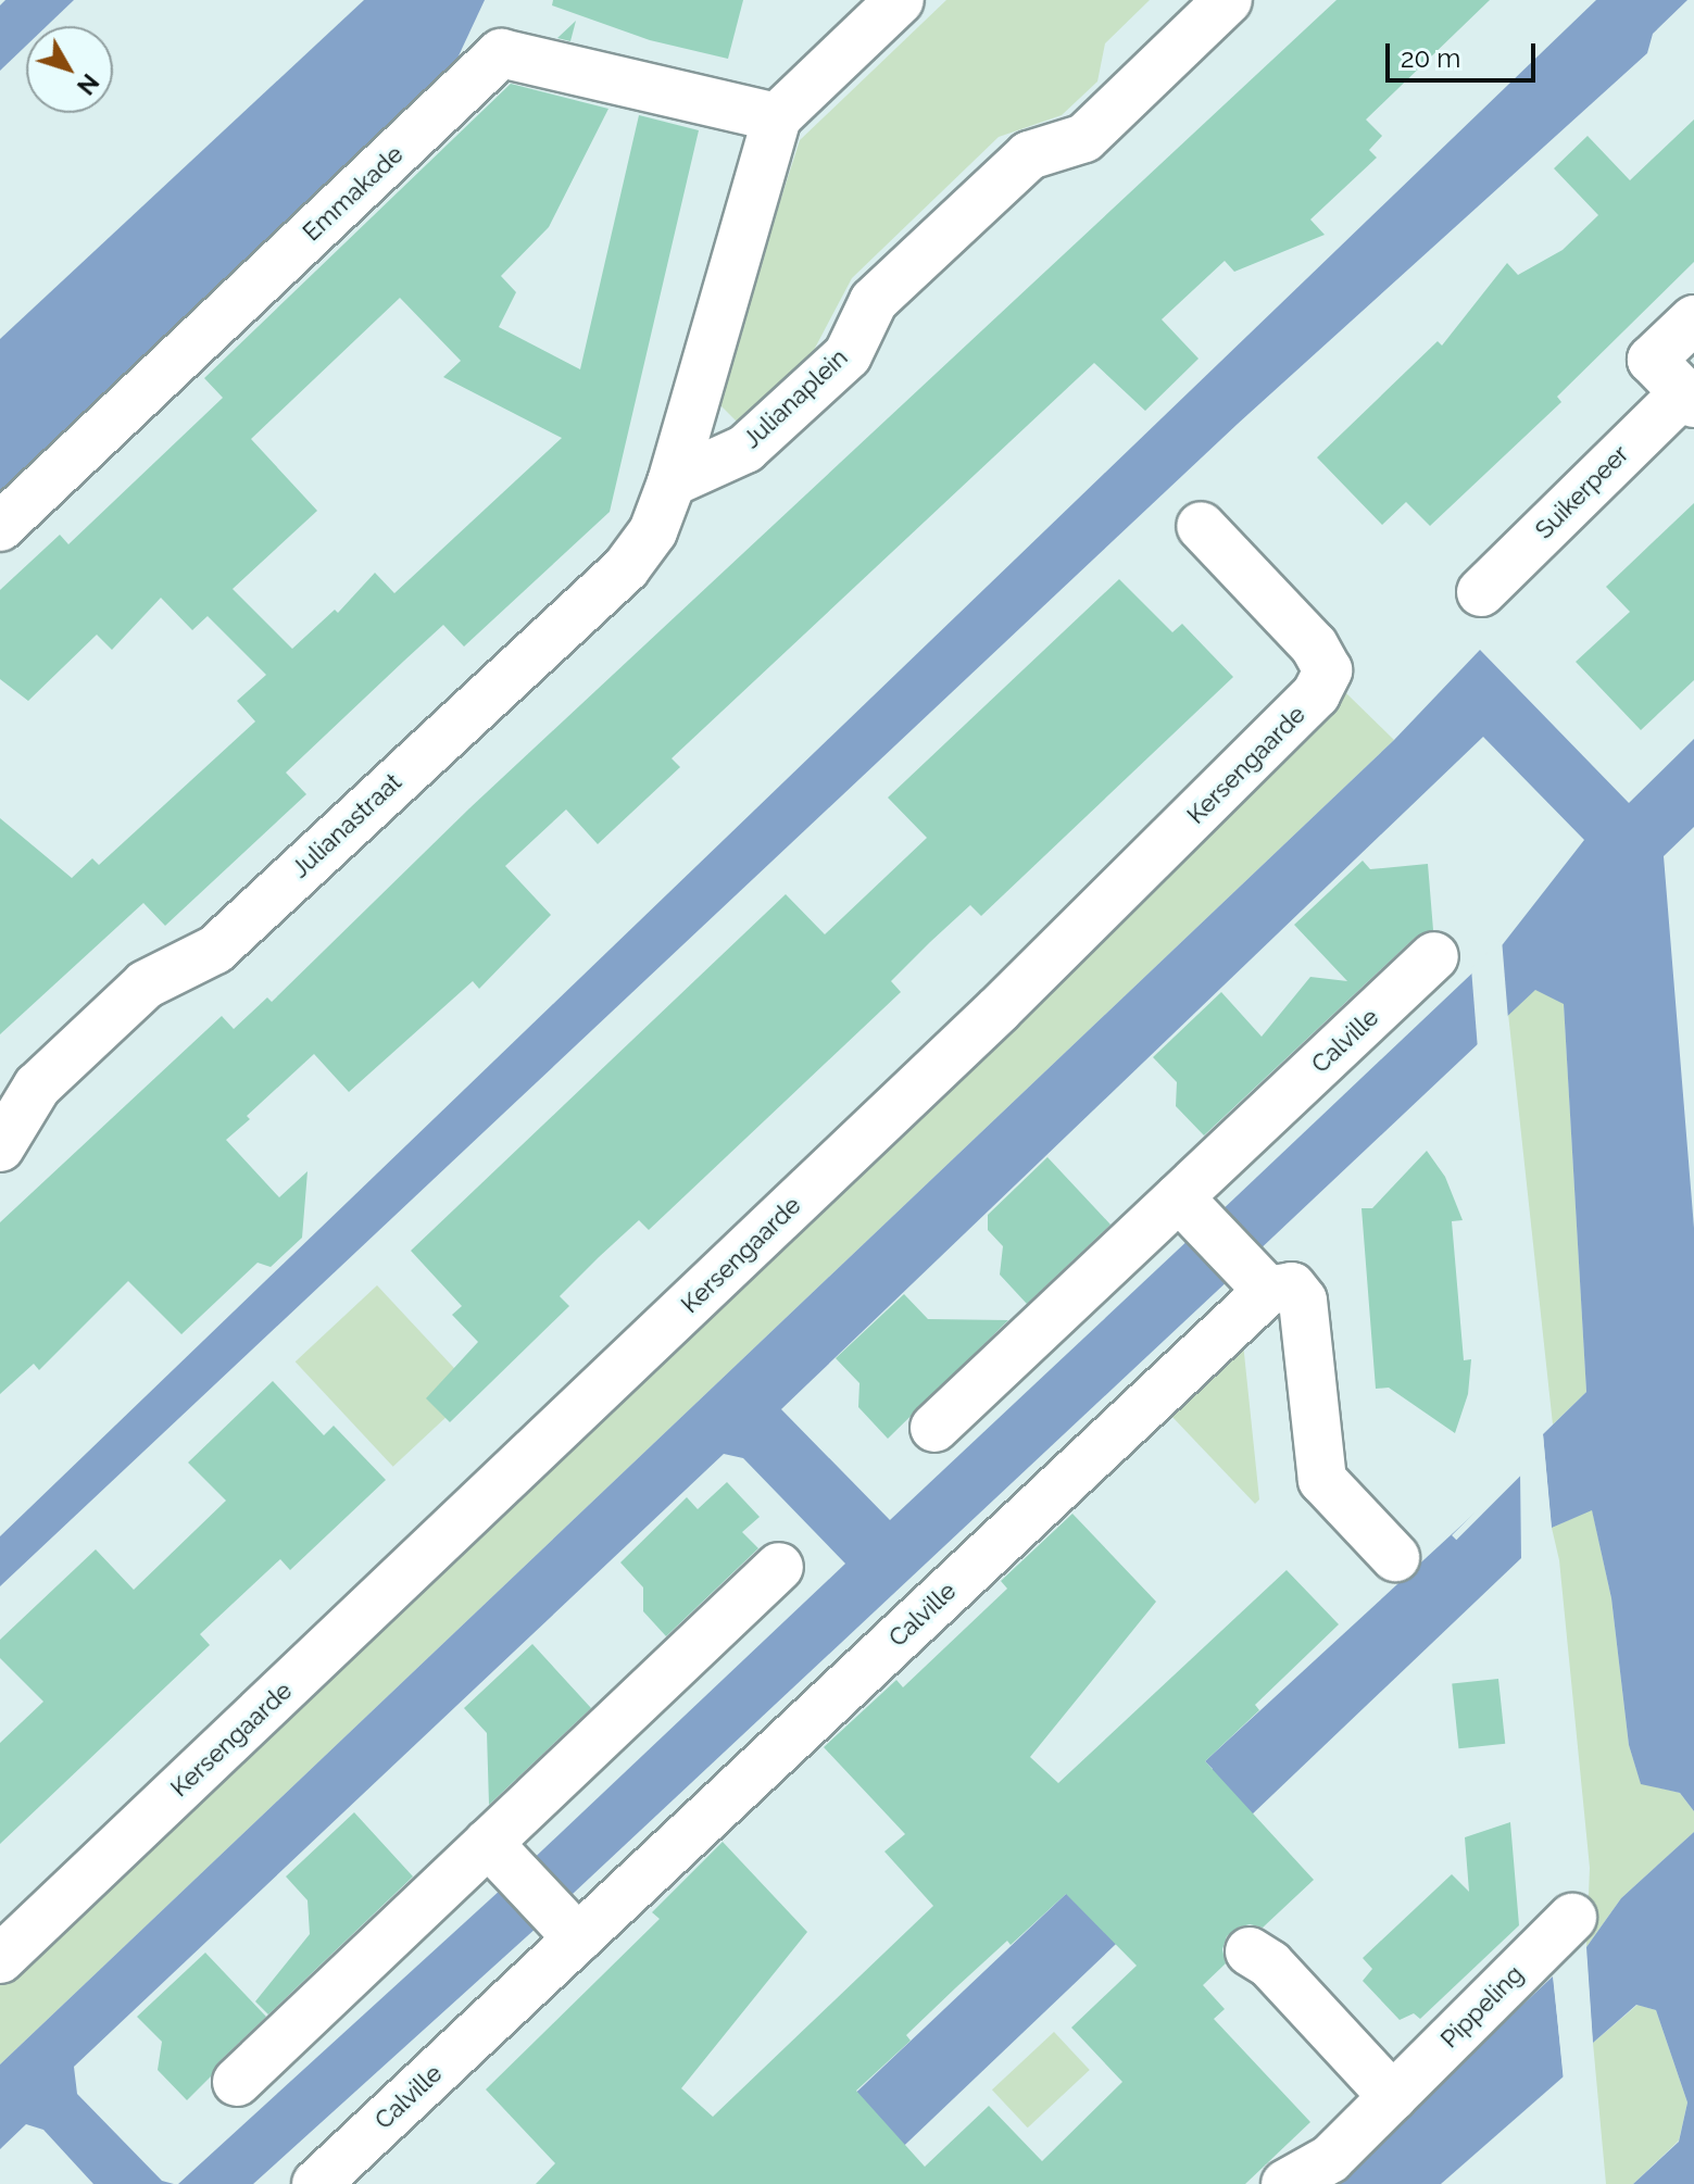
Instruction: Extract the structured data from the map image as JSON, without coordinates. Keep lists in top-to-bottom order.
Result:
{
  "streets": {
    "street": [
      "Emmakade",
      "Julianaplein",
      "Suikerpeer",
      "Kersengaarde",
      "Julianastraat",
      "Calville",
      "Pippeling"
    ]
  },
  "crossings": [
    ["Julianaplein", "Julianastraat"]
  ],
  "scale_bar": "20 m",
  "north": "bottom right"
}
